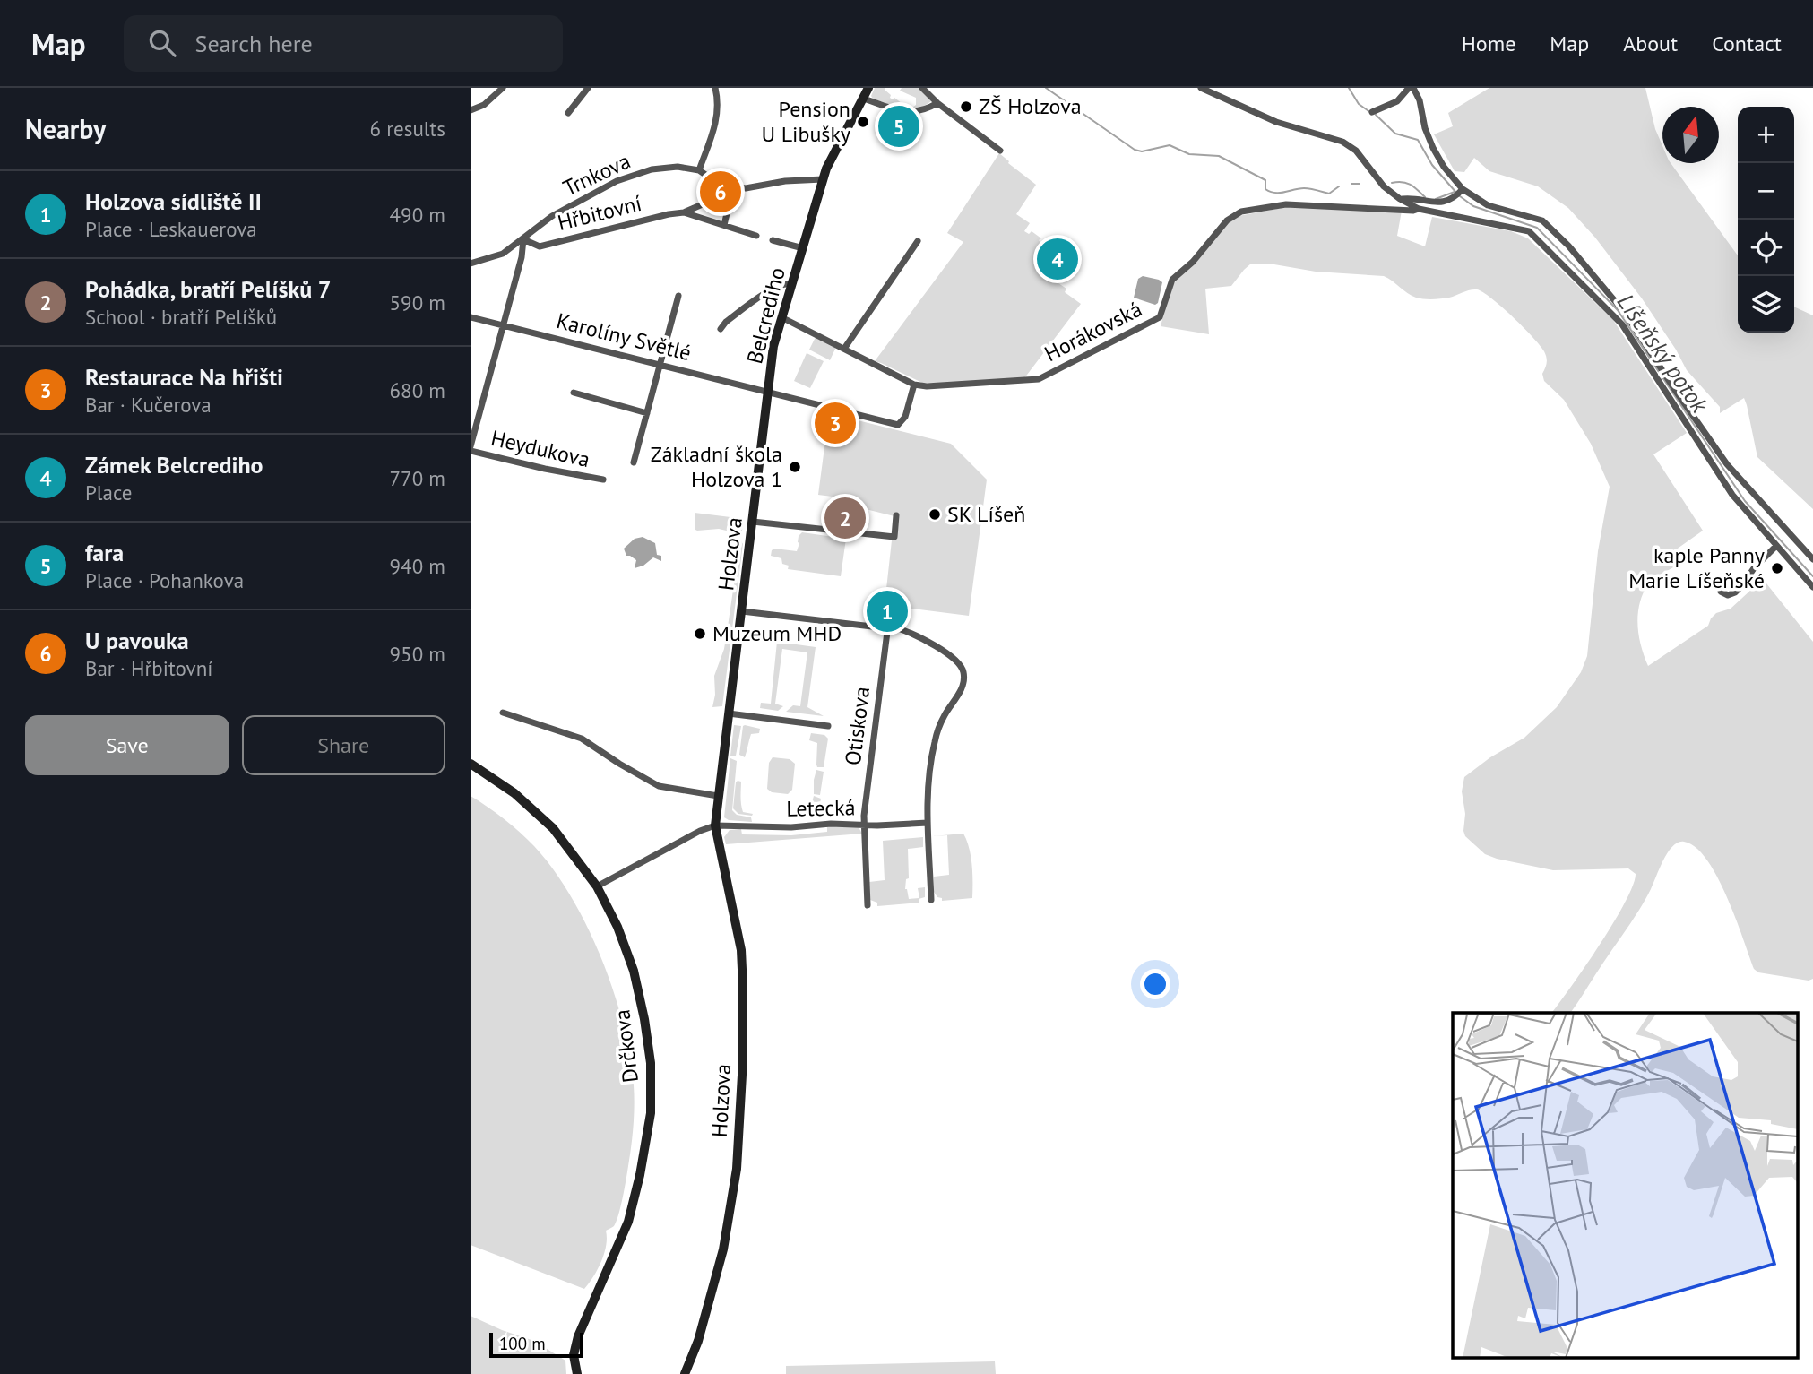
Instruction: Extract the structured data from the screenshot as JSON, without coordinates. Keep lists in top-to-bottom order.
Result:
{
  "streets": {
    "street": [
      "Trnkova",
      "Hřbitovní",
      "Belcrediho",
      "Horákovská",
      "Karolíny Světlé",
      "Heydukova",
      "Holzova",
      "Otiskova",
      "Letecká",
      "Drčkova"
    ]
  },
  "crossings": [
    ["Trnkova", "Hřbitovní"],
    ["Belcrediho", "Horákovská"],
    ["Belcrediho", "Karolíny Světlé"],
    ["Belcrediho", "Holzova"],
    ["Horákovská", "Karolíny Světlé"],
    ["Karolíny Světlé", "Holzova"],
    ["Holzova", "Letecká"],
    ["Otiskova", "Letecká"]
  ],
  "water": ["Líšeňský potok"],
  "places": [
    "ZŠ Holzova",
    "Pension U Libušky",
    "Základní škola Holzova 1",
    "SK Líšeň",
    "kaple Panny Marie Líšeňské",
    "Muzeum MHD"
  ],
  "scale_bar": "100 m",
  "north": "top",
  "page": {
    "header": "Map",
    "search": "Search here",
    "nav": [
      "Home",
      "Map",
      "About",
      "Contact"
    ],
    "heading": ["Nearby", "6 results"],
    "pins": [
      "5",
      "6",
      "4",
      "3",
      "2",
      "1"
    ],
    "map_buttons": ["+", "−"],
    "list": [
      {
        "mark": "1",
        "name": "Holzova sídliště II",
        "note": "Place · Leskauerova",
        "value": "490 m"
      },
      {
        "mark": "2",
        "name": "Pohádka, bratří Pelíšků 7",
        "note": "School · bratří Pelíšků",
        "value": "590 m"
      },
      {
        "mark": "3",
        "name": "Restaurace Na hřišti",
        "note": "Bar · Kučerova",
        "value": "680 m"
      },
      {
        "mark": "4",
        "name": "Zámek Belcrediho",
        "note": "Place",
        "value": "770 m"
      },
      {
        "mark": "5",
        "name": "fara",
        "note": "Place · Pohankova",
        "value": "940 m"
      },
      {
        "mark": "6",
        "name": "U pavouka",
        "note": "Bar · Hřbitovní",
        "value": "950 m"
      }
    ],
    "buttons": ["Save", "Share"],
    "scale": "100 m"
  }
}
